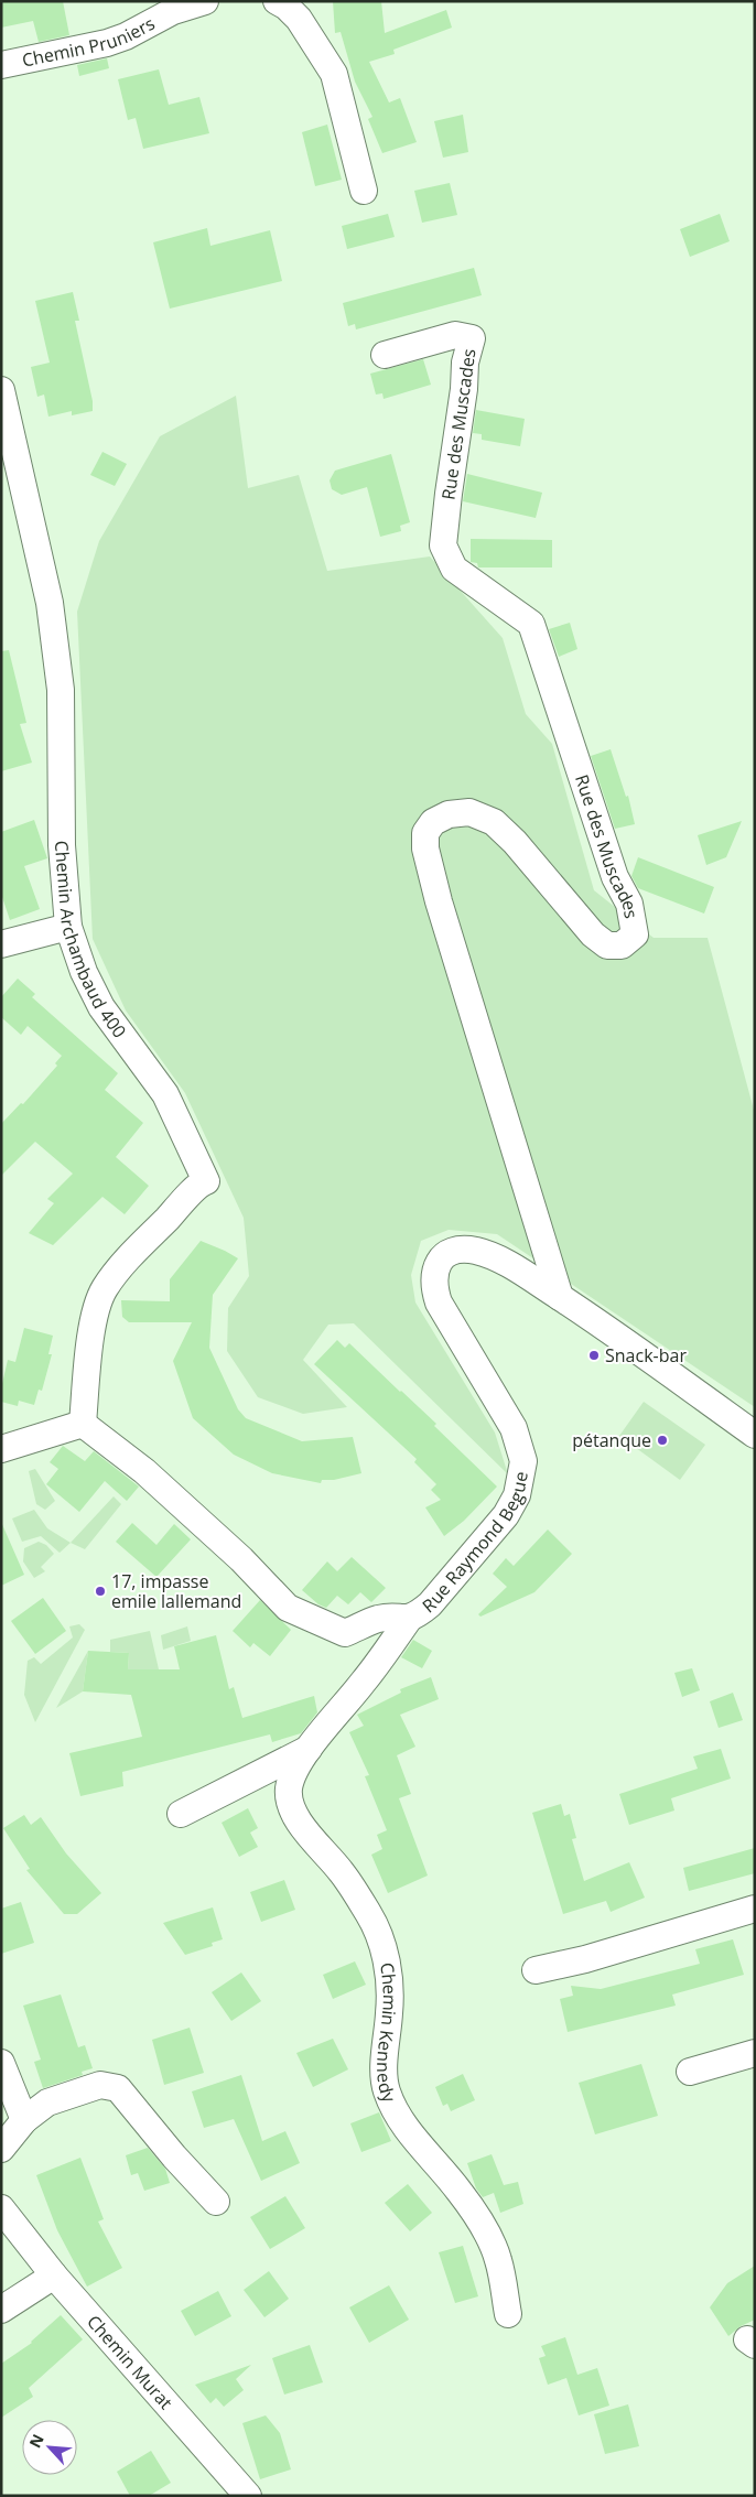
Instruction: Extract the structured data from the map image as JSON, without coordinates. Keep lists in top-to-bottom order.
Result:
{
  "streets": {
    "street": [
      "Chemin Pruniers",
      "Rue des Muscades",
      "Chemin Archambaud 400",
      "Rue Raymond Begue",
      "Chemin Kennedy",
      "Chemin Murat"
    ]
  },
  "crossings": [
    ["Rue des Muscades", "Rue Raymond Begue"],
    ["Chemin Archambaud 400", "Rue Raymond Begue"],
    ["Rue Raymond Begue", "Chemin Kennedy"]
  ],
  "places": ["Snack-bar", "pétanque", "17, impasse emile lallemand"],
  "north": "top left"
}
